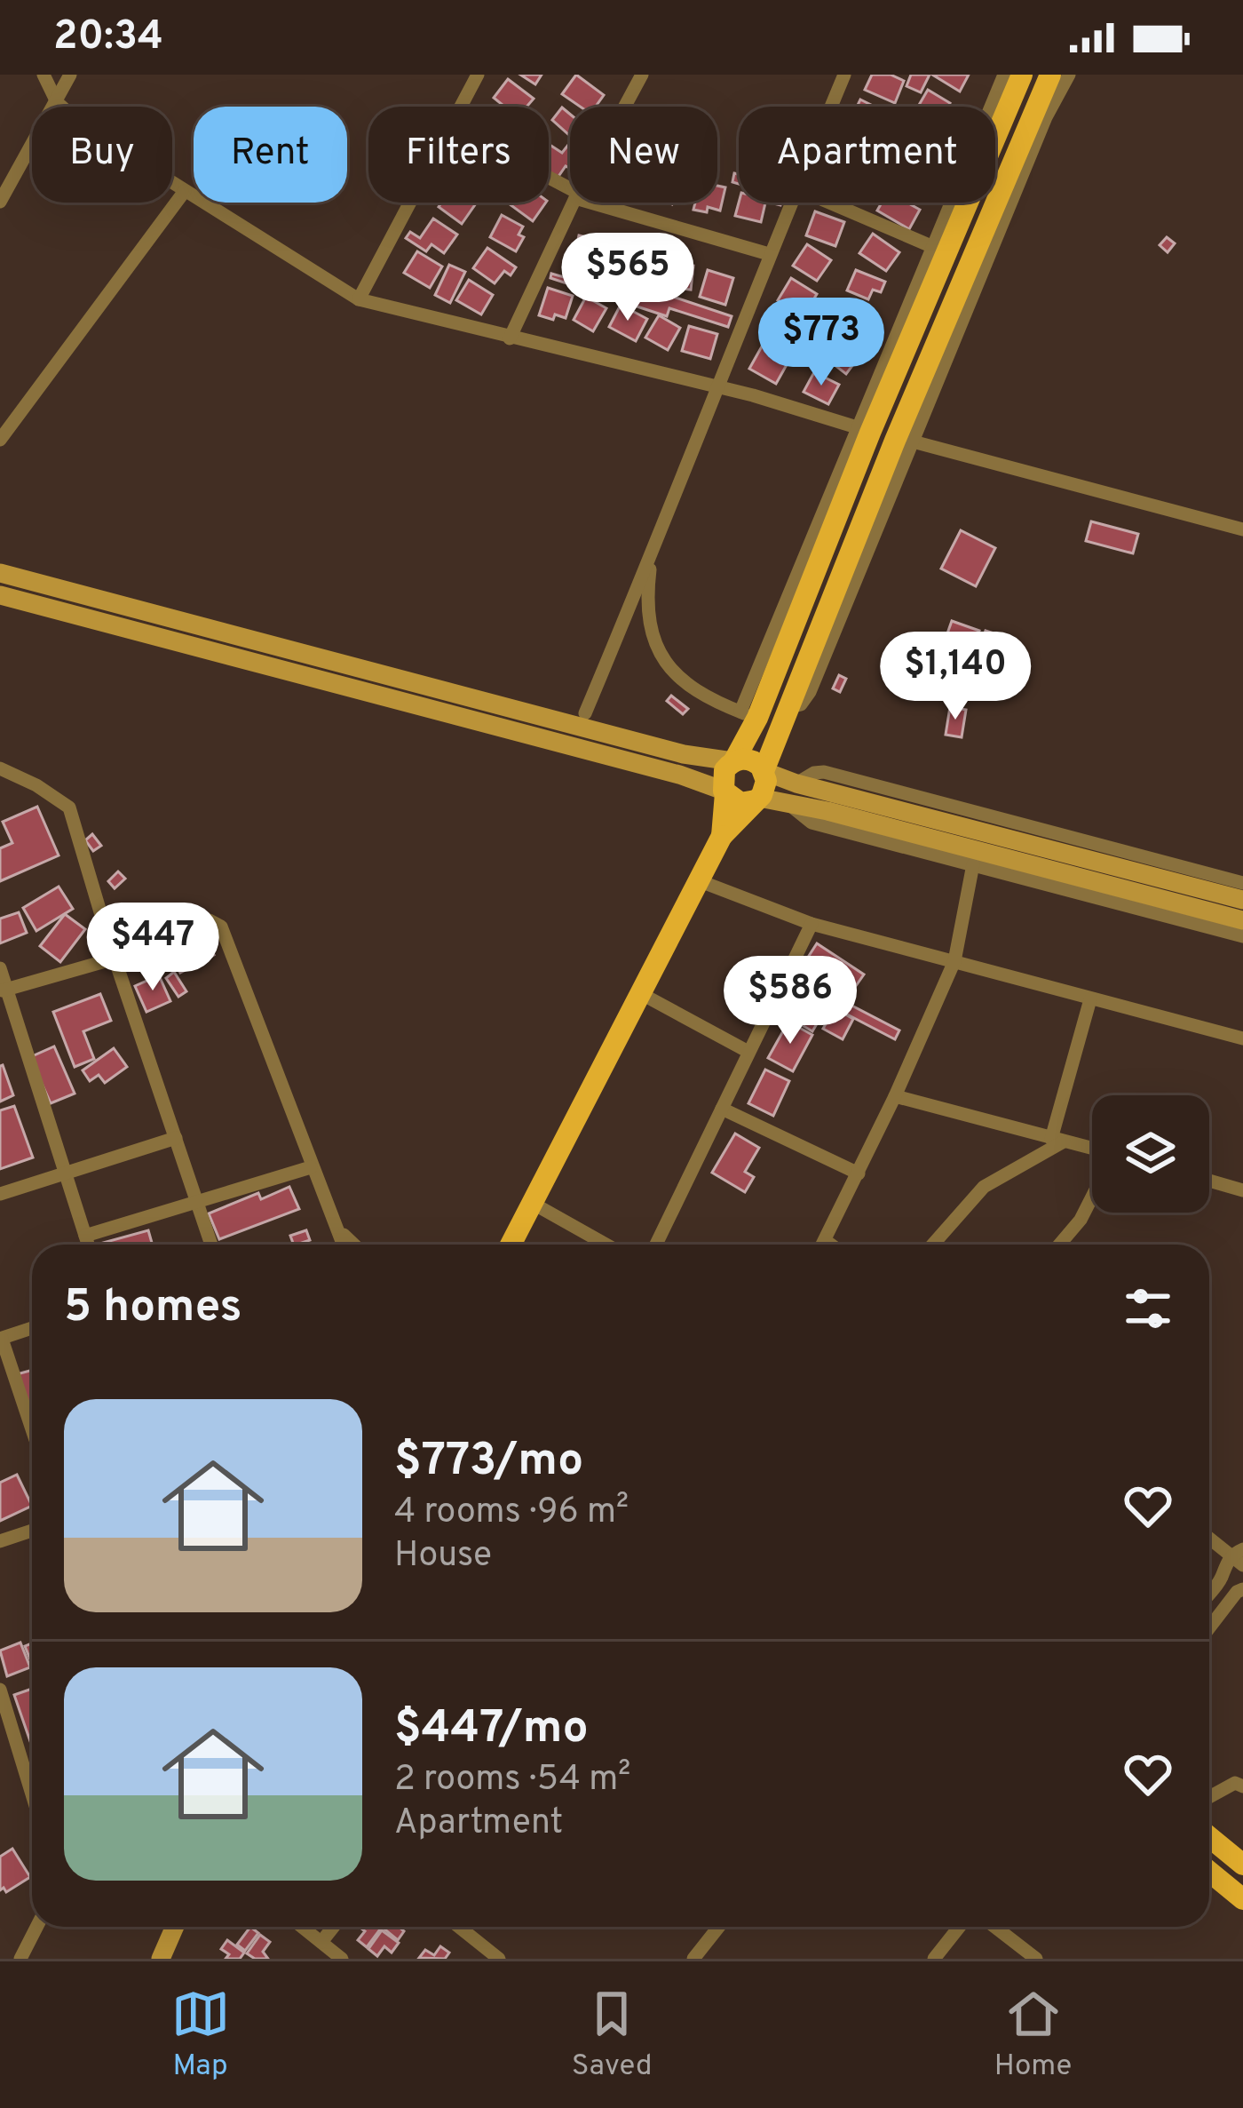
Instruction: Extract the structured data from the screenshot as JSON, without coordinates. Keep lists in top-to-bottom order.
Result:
{
  "page": {
    "status": "20:34",
    "chip": [
      "Buy",
      "Rent",
      "Filters",
      "New",
      "Apartment"
    ],
    "price": [
      "$565",
      "$773",
      "$1,140",
      "$447",
      "$586"
    ],
    "heading": "5 homes",
    "list": [
      {
        "name": "$773/mo",
        "note": "4 rooms · 96 m² · House"
      },
      {
        "name": "$447/mo",
        "note": "2 rooms · 54 m² · Apartment"
      }
    ],
    "tabs": ["Map", "Saved", "Home"]
  }
}
